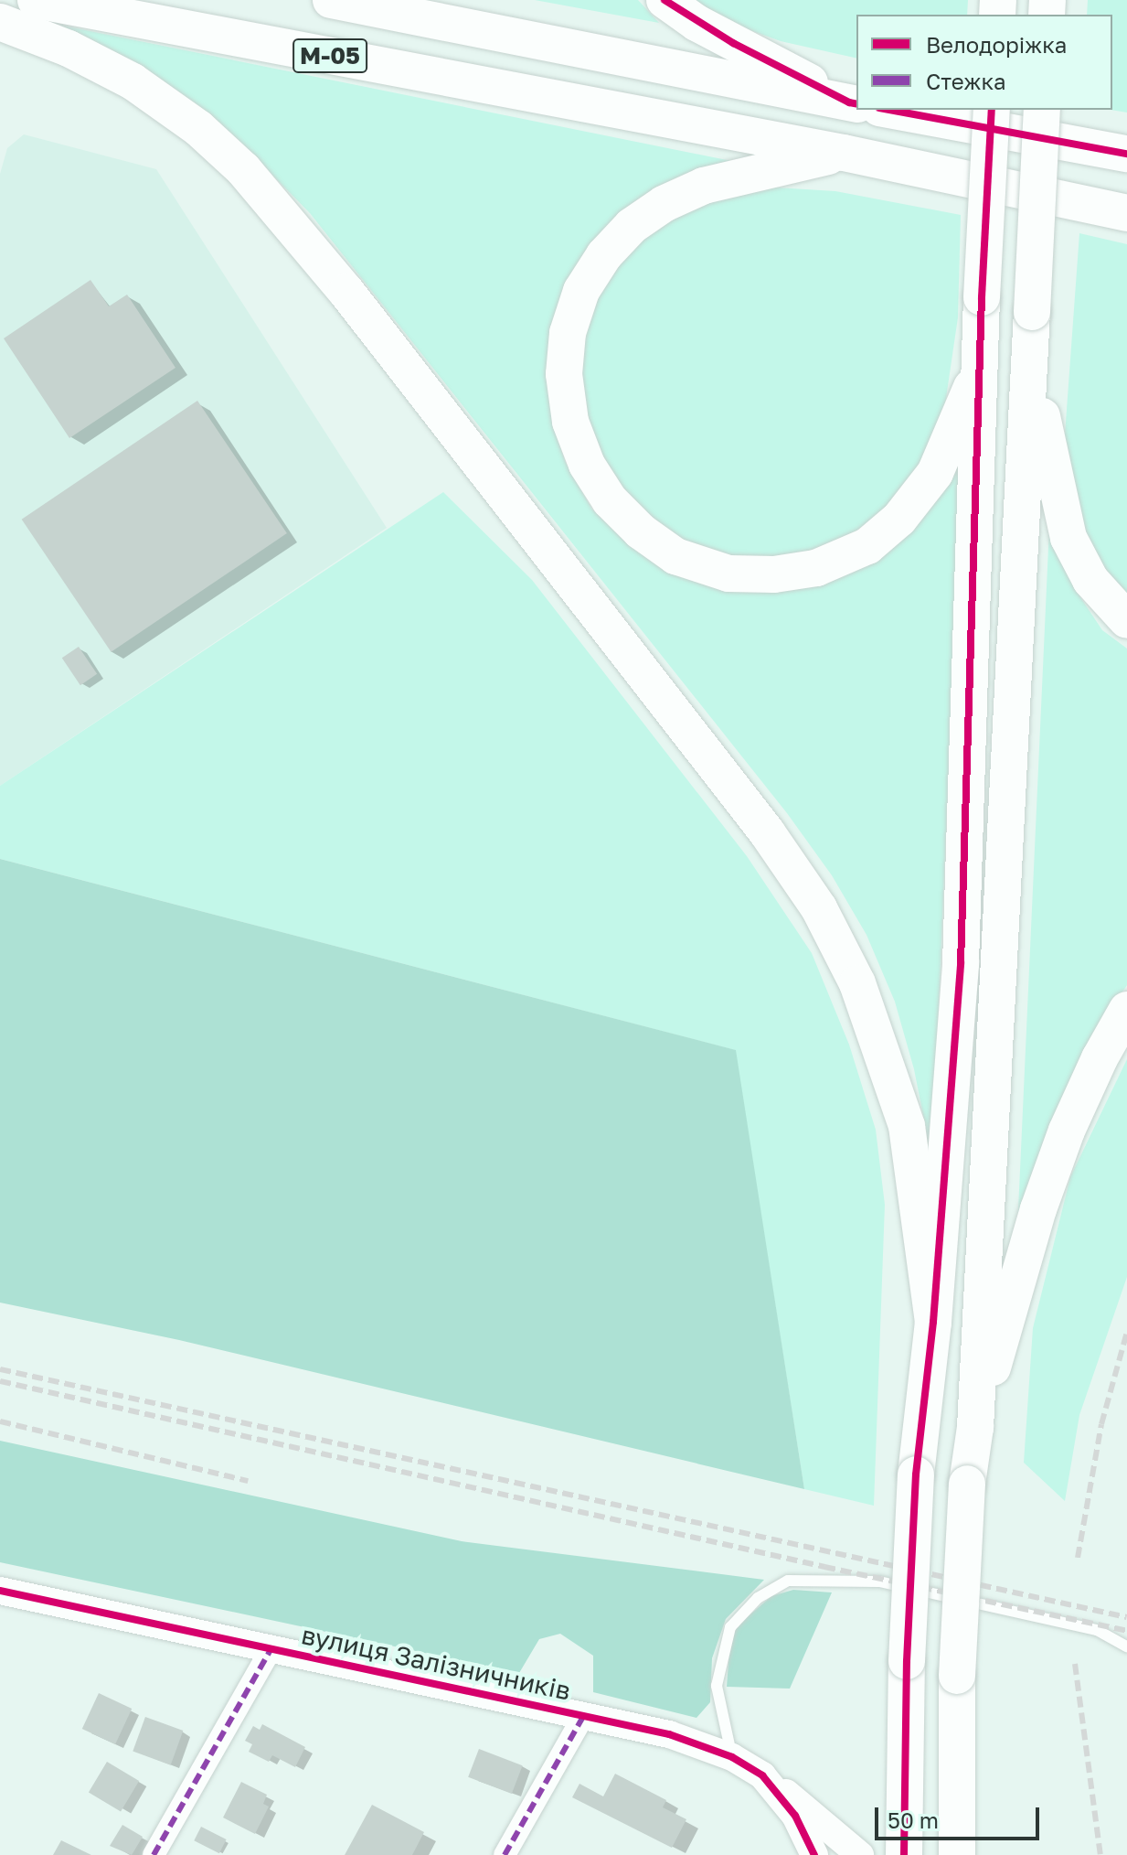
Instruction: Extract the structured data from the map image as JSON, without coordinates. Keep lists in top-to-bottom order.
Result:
{
  "streets": {
    "highway": ["М-05"],
    "street": ["вулиця Залізничників"]
  },
  "legend": ["Велодоріжка", "Стежка"],
  "scale_bar": "50 m"
}
